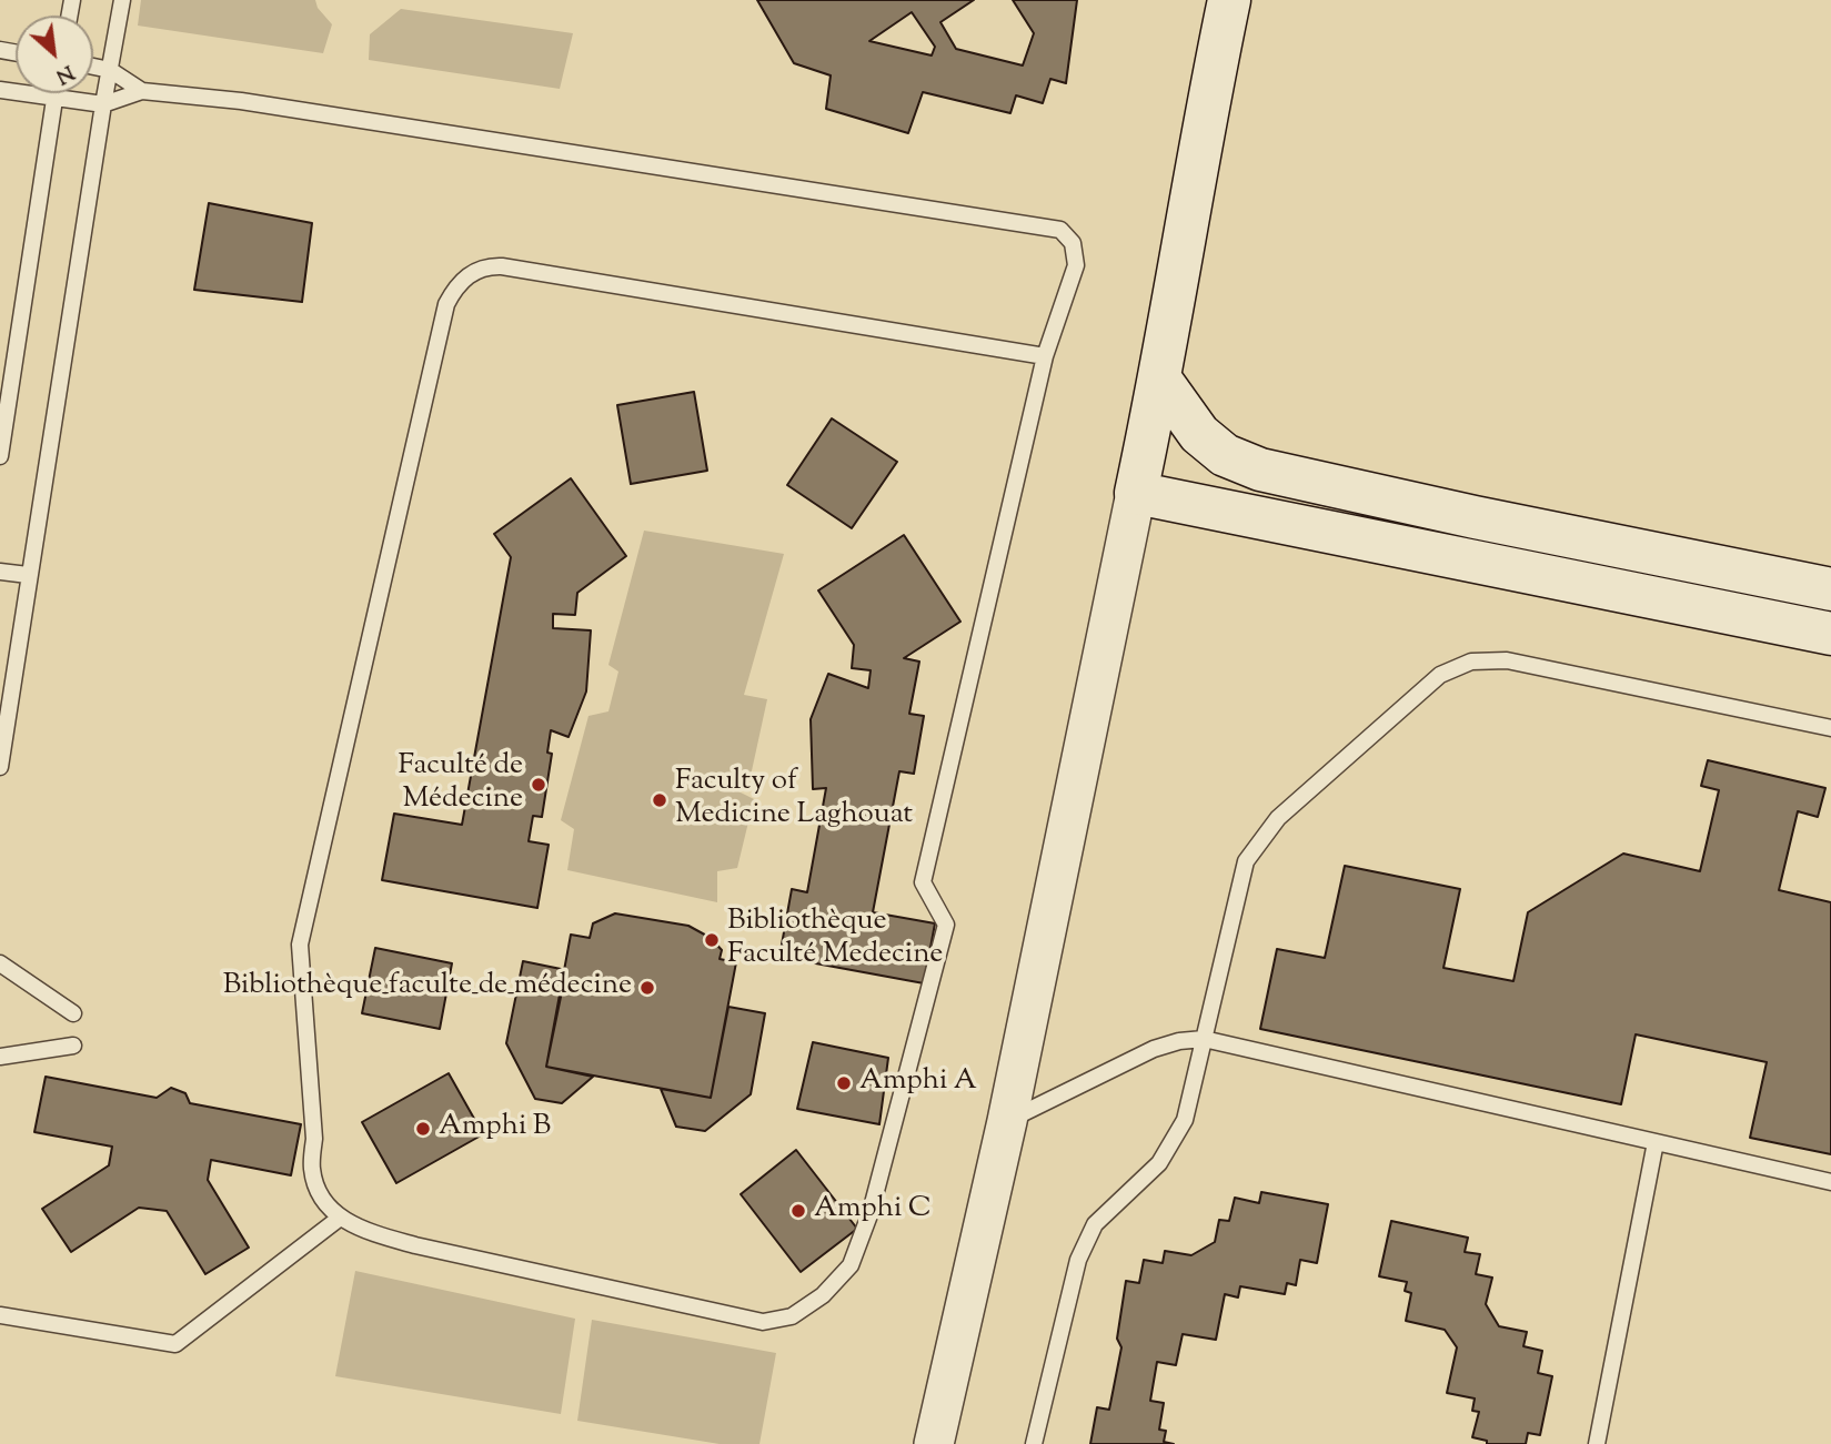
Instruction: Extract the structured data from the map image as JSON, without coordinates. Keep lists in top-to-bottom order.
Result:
{
  "places": [
    "Faculté de Médecine",
    "Faculty of Medicine Laghouat",
    "Bibliothèque Faculté Medecine",
    "Bibliothèque_faculte_de_médecine",
    "Amphi A",
    "Amphi B",
    "Amphi C"
  ],
  "north": "bottom right"
}
